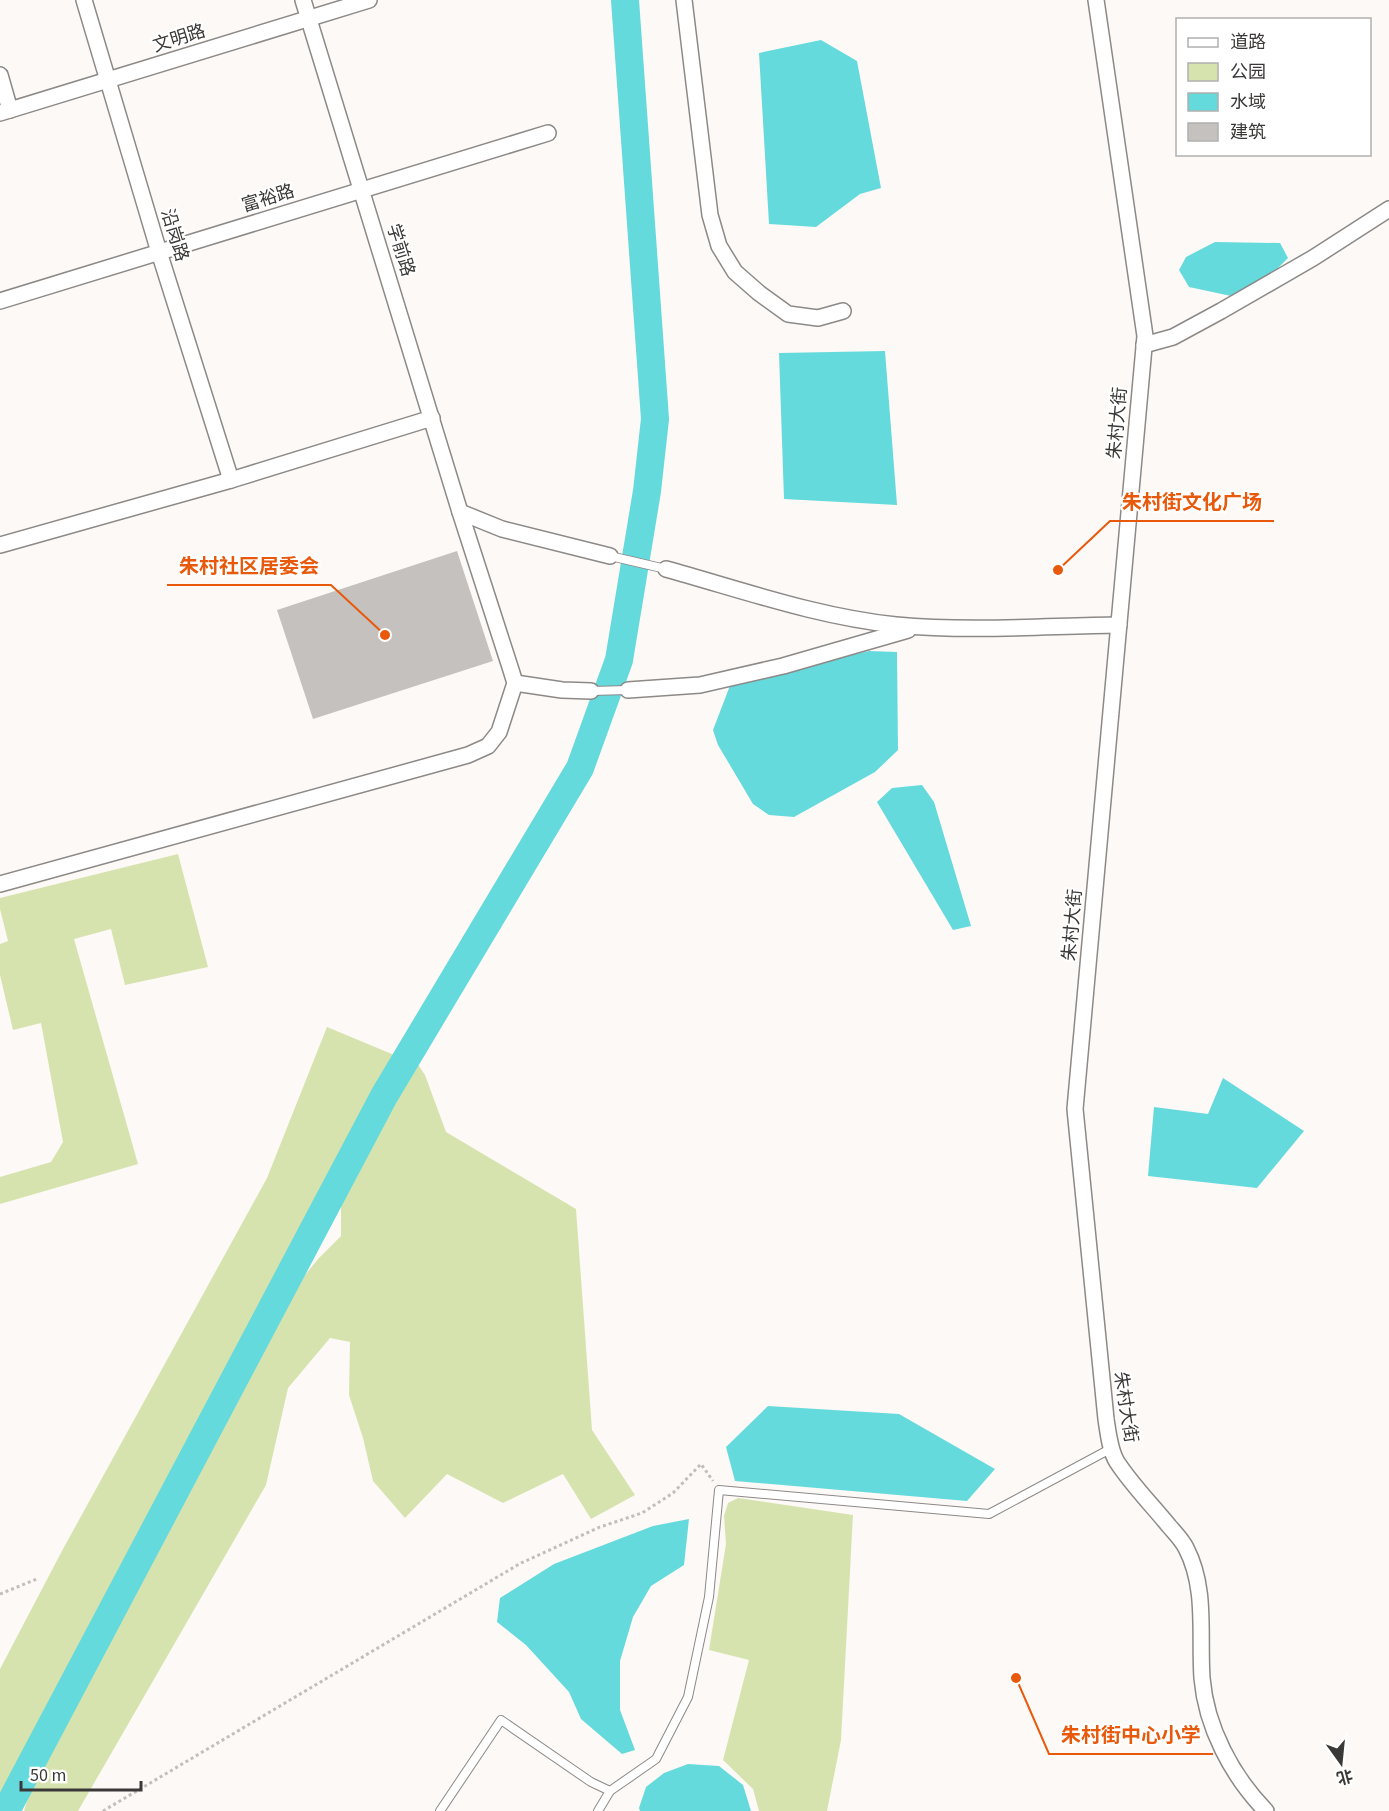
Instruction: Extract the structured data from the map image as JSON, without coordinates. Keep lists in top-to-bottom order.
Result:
{
  "streets": {
    "street": [
      "文明路",
      "富裕路",
      "沿岗路",
      "学前路",
      "朱村大街"
    ]
  },
  "crossings": [
    ["文明路", "沿岗路"],
    ["文明路", "学前路"],
    ["富裕路", "沿岗路"],
    ["富裕路", "学前路"]
  ],
  "places": ["朱村街文化广场", "朱村社区居委会", "朱村街中心小学"],
  "legend": [
    "道路",
    "公园",
    "水域",
    "建筑"
  ],
  "scale_bar": "50 m",
  "north": "bottom"
}
